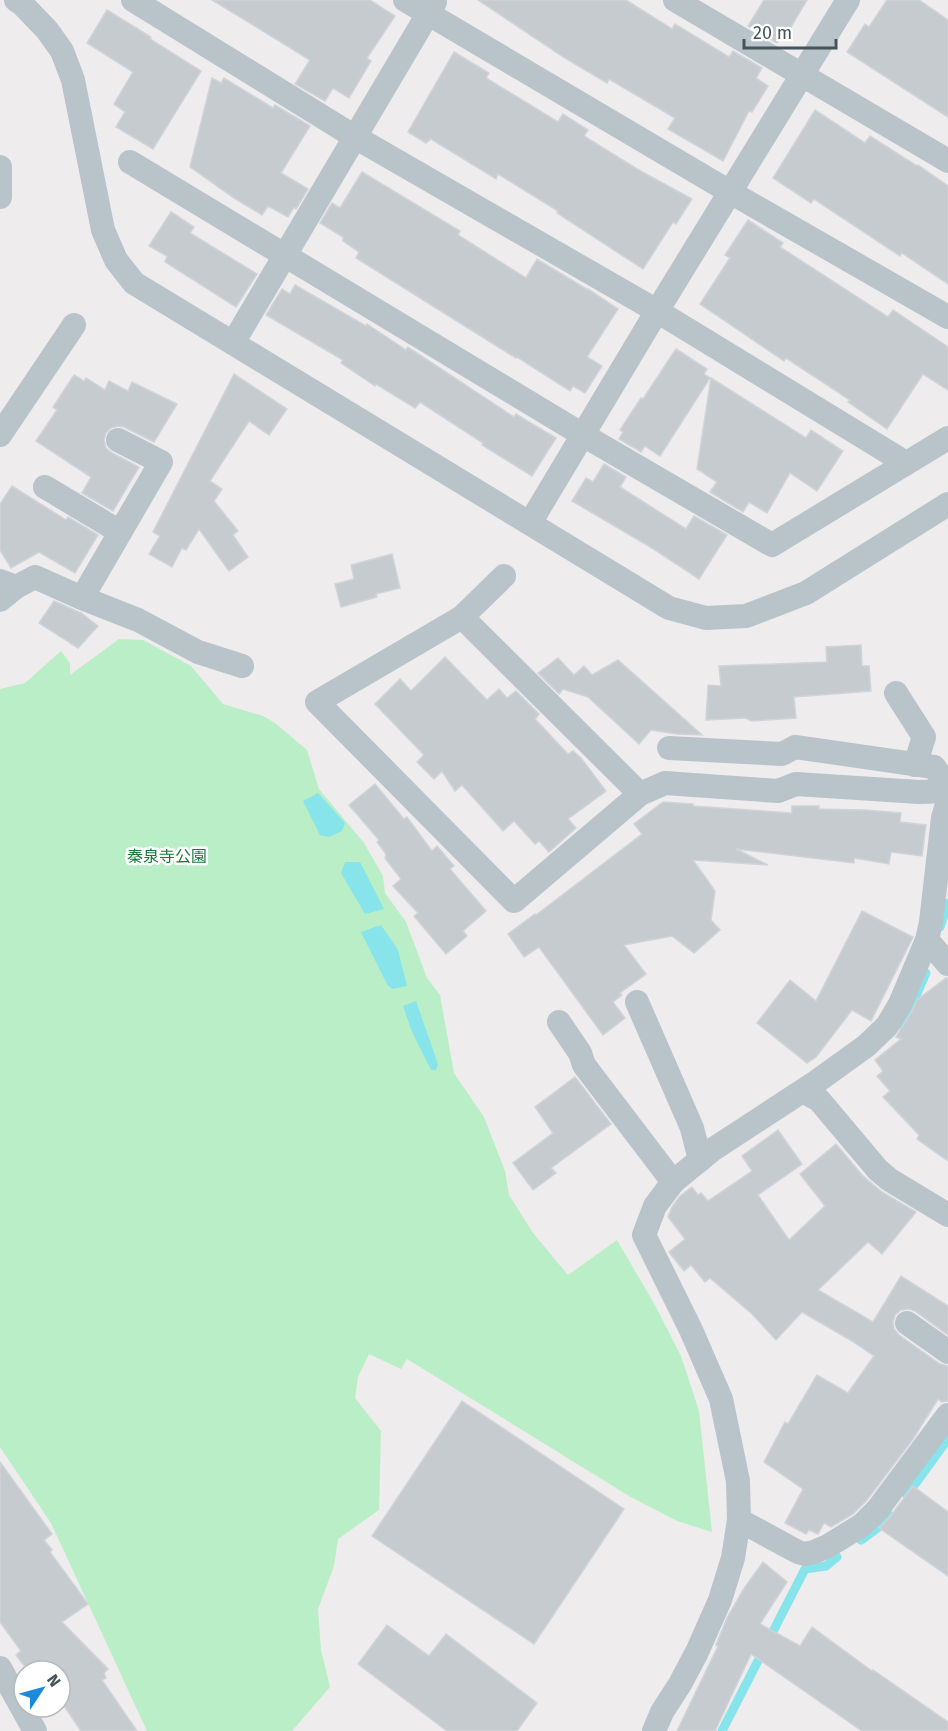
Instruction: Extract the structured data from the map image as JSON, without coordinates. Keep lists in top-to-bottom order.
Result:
{
  "parks": ["秦泉寺公園"],
  "scale_bar": "20 m",
  "north": "top right"
}
